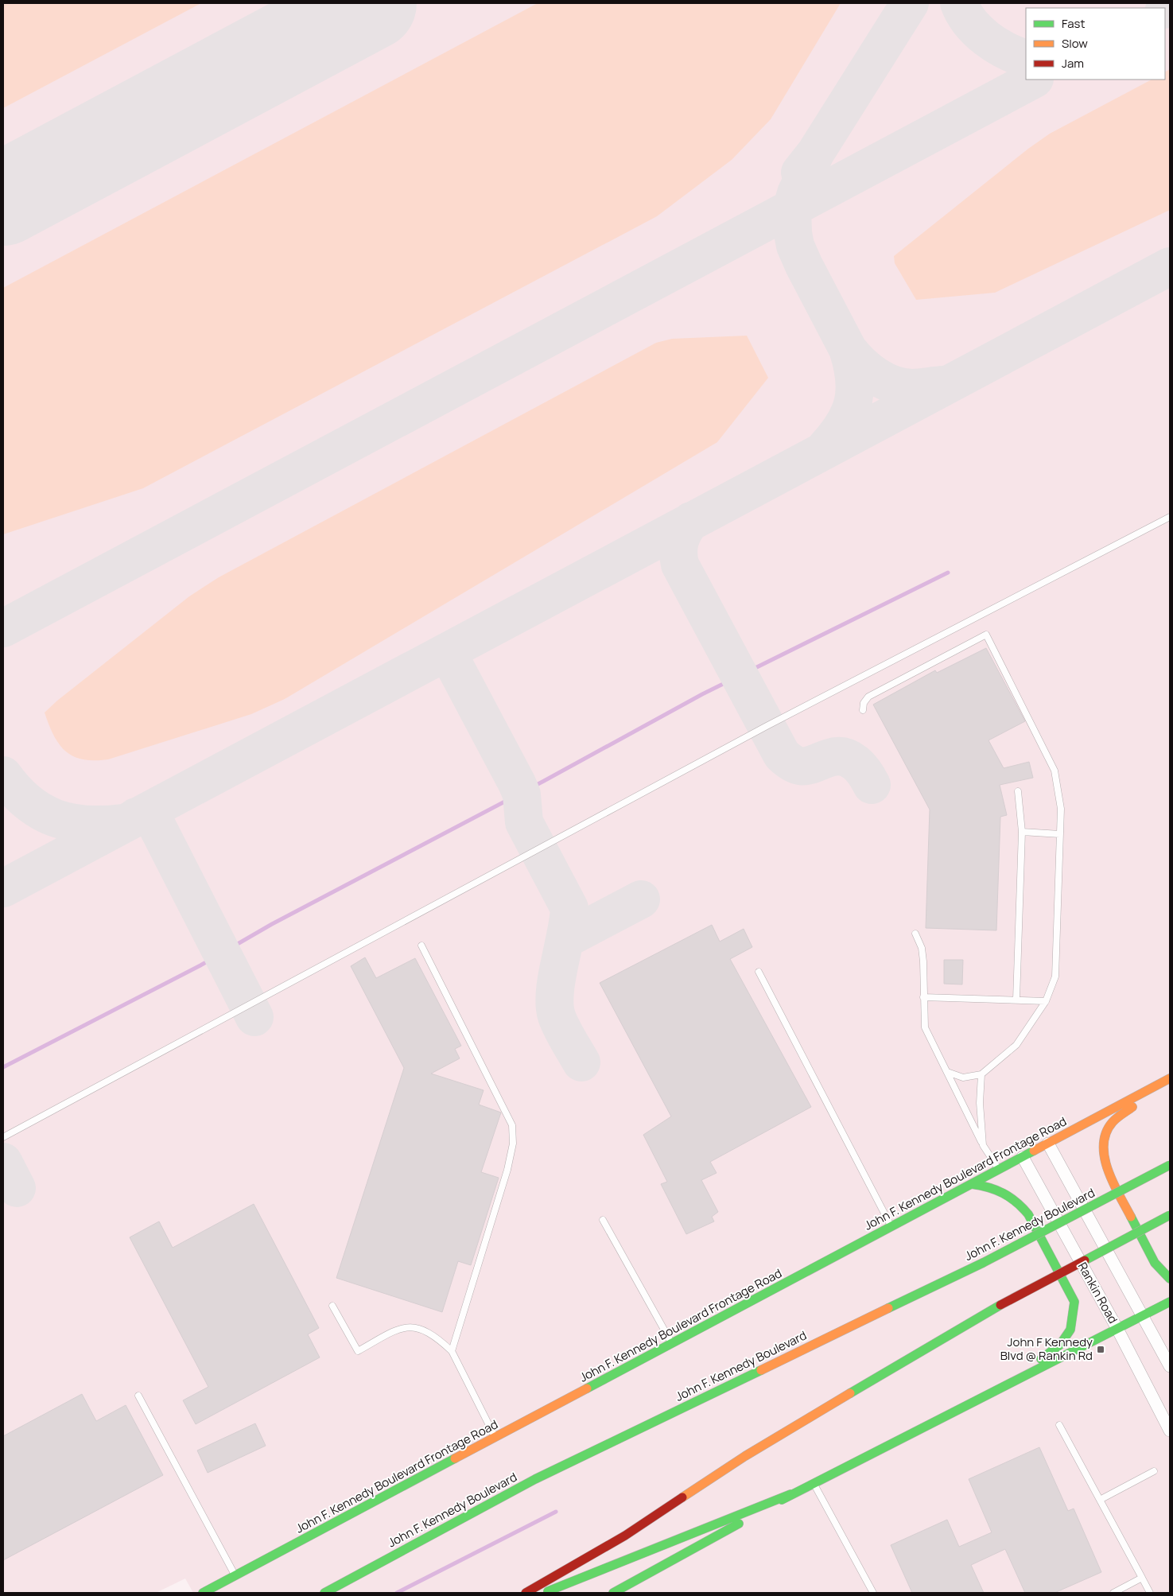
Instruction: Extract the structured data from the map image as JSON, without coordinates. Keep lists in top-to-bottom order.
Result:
{
  "streets": {
    "main road": ["John F. Kennedy Boulevard Frontage Road", "John F. Kennedy Boulevard"],
    "street": ["Rankin Road"]
  },
  "crossings": [
    ["John F. Kennedy Boulevard Frontage Road", "Rankin Road"]
  ],
  "places": {
    "transit": ["John F Kennedy Blvd @ Rankin Rd"]
  },
  "legend": ["Fast", "Slow", "Jam"]
}
